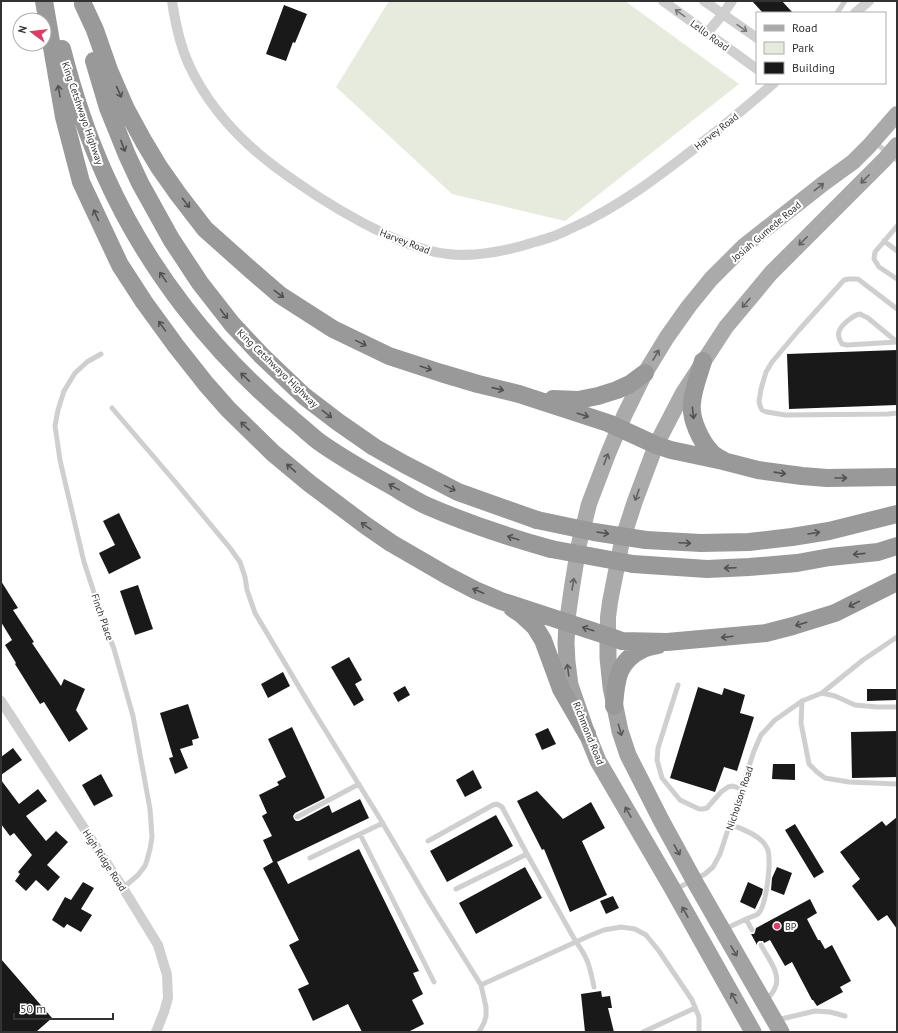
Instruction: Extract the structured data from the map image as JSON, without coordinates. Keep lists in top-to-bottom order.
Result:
{
  "streets": {
    "highway": ["King Cetshwayo Highway", "Richmond Road"],
    "main road": ["Josiah Gumede Road"],
    "street": ["Lello Road", "Harvey Road", "High Ridge Road"],
    "lane": ["Finch Place", "Nicholson Road"]
  },
  "crossings": [
    ["Josiah Gumede Road", "Richmond Road"],
    ["Finch Place", "High Ridge Road"],
    ["Richmond Road", "Nicholson Road"]
  ],
  "one_way": ["Richmond Road"],
  "places": ["BP"],
  "legend": ["Road", "Park", "Building"],
  "scale_bar": "50 m",
  "north": "left"
}
